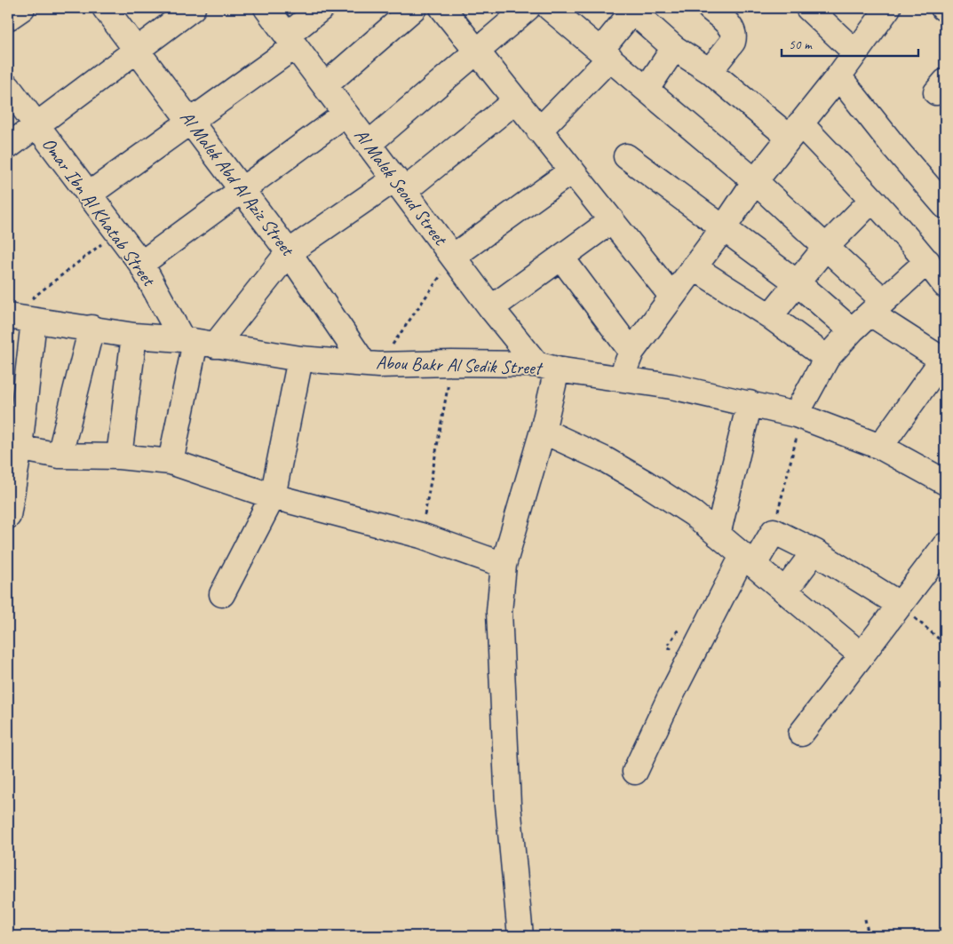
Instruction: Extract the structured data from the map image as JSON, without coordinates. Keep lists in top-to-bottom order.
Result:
{
  "streets": {
    "street": [
      "Al Malek Abd Al Aziz Street",
      "Al Malek Seoud Street",
      "Omar Ibn Al Khatab Street",
      "Abou Bakr Al Sedik Street"
    ]
  },
  "crossings": [
    ["Al Malek Abd Al Aziz Street", "Abou Bakr Al Sedik Street"],
    ["Al Malek Seoud Street", "Abou Bakr Al Sedik Street"],
    ["Omar Ibn Al Khatab Street", "Abou Bakr Al Sedik Street"]
  ],
  "scale_bar": "50 m"
}
